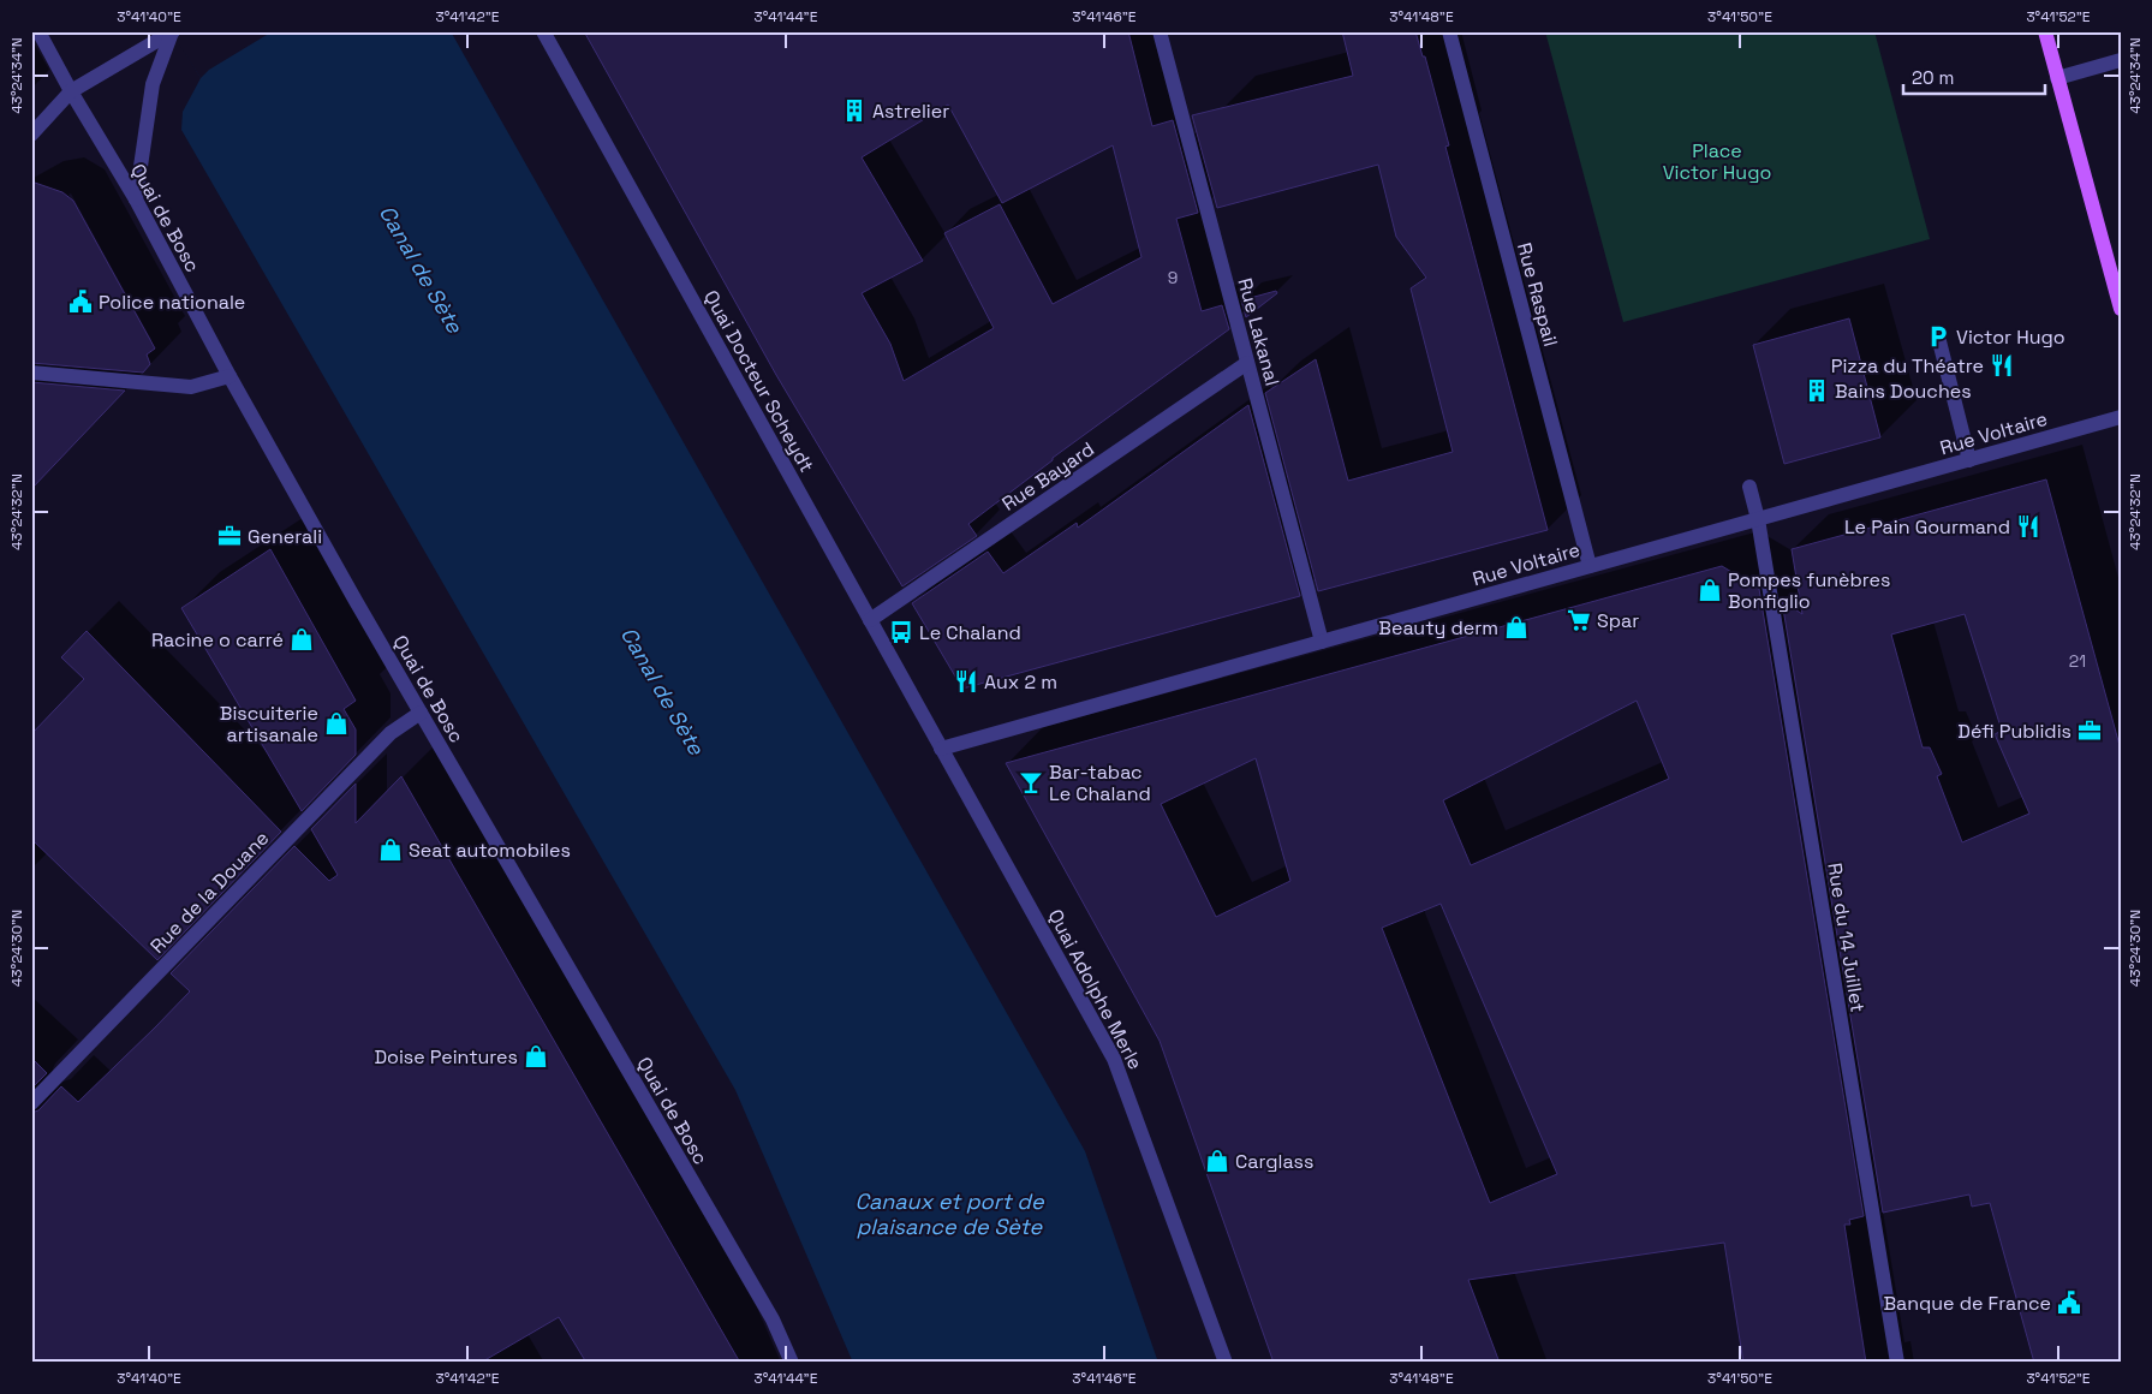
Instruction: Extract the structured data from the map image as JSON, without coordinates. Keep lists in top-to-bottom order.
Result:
{
  "streets": {
    "street": [
      "Quai de Bosc",
      "Rue Raspail",
      "Rue Lakanal",
      "Quai Docteur Scheydt",
      "Rue Voltaire",
      "Rue Bayard",
      "Rue de la Douane",
      "Rue du 14 Juillet",
      "Quai Adolphe Merle"
    ]
  },
  "crossings": [
    ["Quai de Bosc", "Rue de la Douane"],
    ["Rue Raspail", "Rue Voltaire"],
    ["Rue Lakanal", "Rue Voltaire"],
    ["Rue Lakanal", "Rue Bayard"],
    ["Quai Docteur Scheydt", "Rue Voltaire"],
    ["Quai Docteur Scheydt", "Rue Bayard"],
    ["Quai Docteur Scheydt", "Quai Adolphe Merle"],
    ["Rue Voltaire", "Rue du 14 Juillet"],
    ["Rue Voltaire", "Quai Adolphe Merle"]
  ],
  "water": ["Canal de Sète", "Canaux et port de plaisance de Sète"],
  "parks": ["Place Victor Hugo"],
  "places": {
    "building": ["Astrelier", "Bains Douches"],
    "public building": ["Police nationale", "Banque de France"],
    "parking": ["Victor Hugo"],
    "restaurant": ["Pizza du Théatre", "Le Pain Gourmand", "Aux 2 m"],
    "office": ["Generali", "Défi Publidis"],
    "shop": [
      "Pompes funèbres Bonfiglio",
      "Beauty derm",
      "Racine o carré",
      "Biscuiterie artisanale",
      "Seat automobiles",
      "Doise Peintures",
      "Carglass"
    ],
    "supermarket": ["Spar"],
    "bus stop": ["Le Chaland"],
    "bar": ["Bar-tabac Le Chaland"]
  },
  "house_numbers": ["9", "21"],
  "scale_bar": "20 m",
  "coordinates": [
    "3°41'40\"E",
    "3°41'42\"E",
    "3°41'44\"E",
    "3°41'46\"E",
    "3°41'48\"E",
    "3°41'50\"E",
    "3°41'52\"E",
    "43°24'34\"N",
    "43°24'32\"N",
    "43°24'30\"N"
  ]
}
